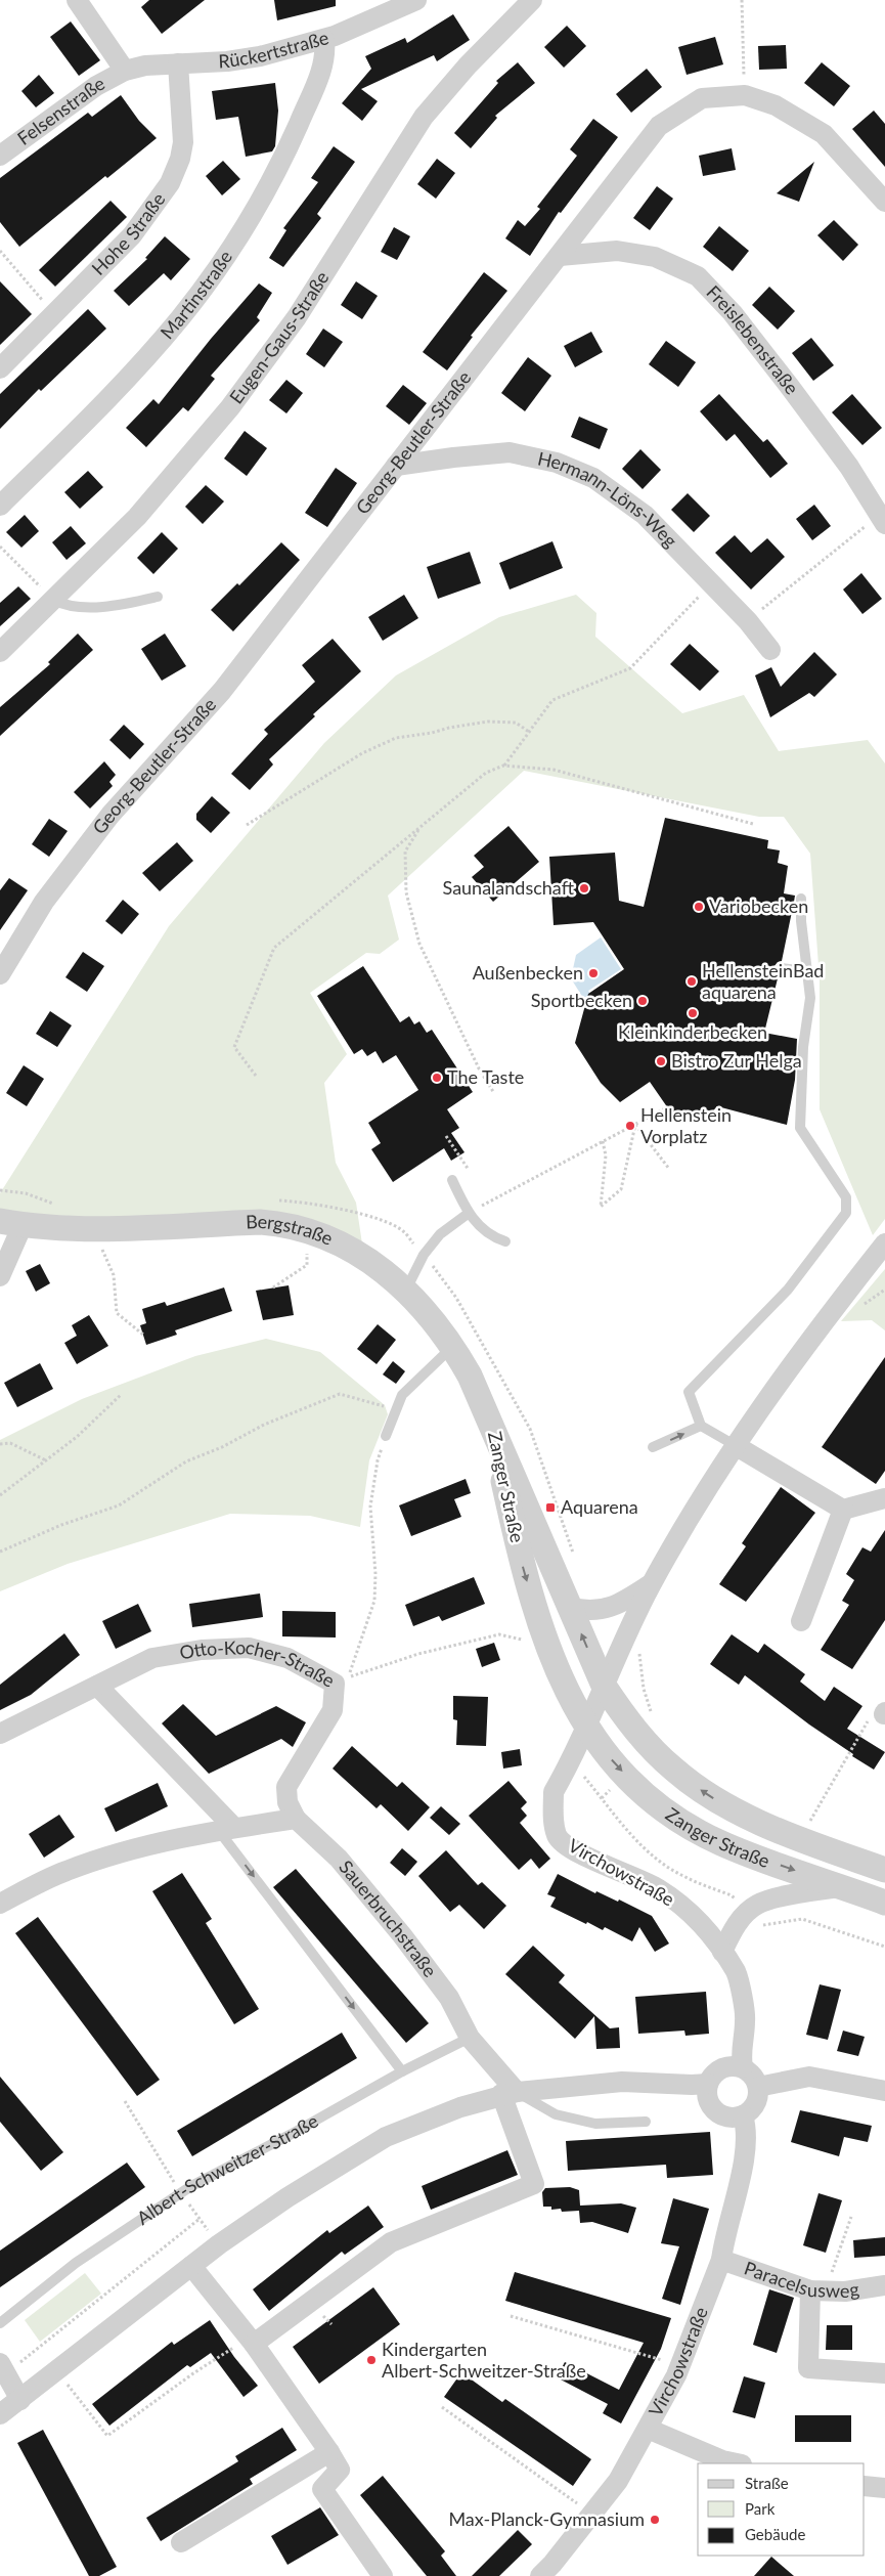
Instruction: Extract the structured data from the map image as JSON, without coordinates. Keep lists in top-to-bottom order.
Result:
{
  "streets": {
    "street": [
      "Rückertstraße",
      "Felsenstraße",
      "Hohe Straße",
      "Martinstraße",
      "Eugen-Gaus-Straße",
      "Freislebenstraße",
      "Georg-Beutler-Straße",
      "Hermann-Löns-Weg",
      "Bergstraße",
      "Zanger Straße",
      "Otto-Kocher-Straße",
      "Virchowstraße",
      "Sauerbruchstraße",
      "Paracelsusweg"
    ],
    "lane": ["Albert-Schweitzer-Straße"]
  },
  "crossings": [
    ["Rückertstraße", "Felsenstraße"],
    ["Rückertstraße", "Hohe Straße"],
    ["Rückertstraße", "Martinstraße"],
    ["Freislebenstraße", "Georg-Beutler-Straße"],
    ["Georg-Beutler-Straße", "Hermann-Löns-Weg"],
    ["Bergstraße", "Zanger Straße"],
    ["Zanger Straße", "Virchowstraße"],
    ["Otto-Kocher-Straße", "Sauerbruchstraße"],
    ["Virchowstraße", "Paracelsusweg"],
    ["Sauerbruchstraße", "Albert-Schweitzer-Straße"]
  ],
  "places": {
    "other": [
      "Saunalandschaft",
      "Variobecken",
      "Außenbecken",
      "HellensteinBad aquarena",
      "Sportbecken",
      "Kleinkinderbecken",
      "Bistro Zur Helga",
      "The Taste",
      "Hellenstein Vorplatz",
      "Kindergarten Albert-Schweitzer-Straße",
      "Max-Planck-Gymnasium"
    ],
    "transit": ["Aquarena"]
  },
  "legend": ["Straße", "Park", "Gebäude"]
}
